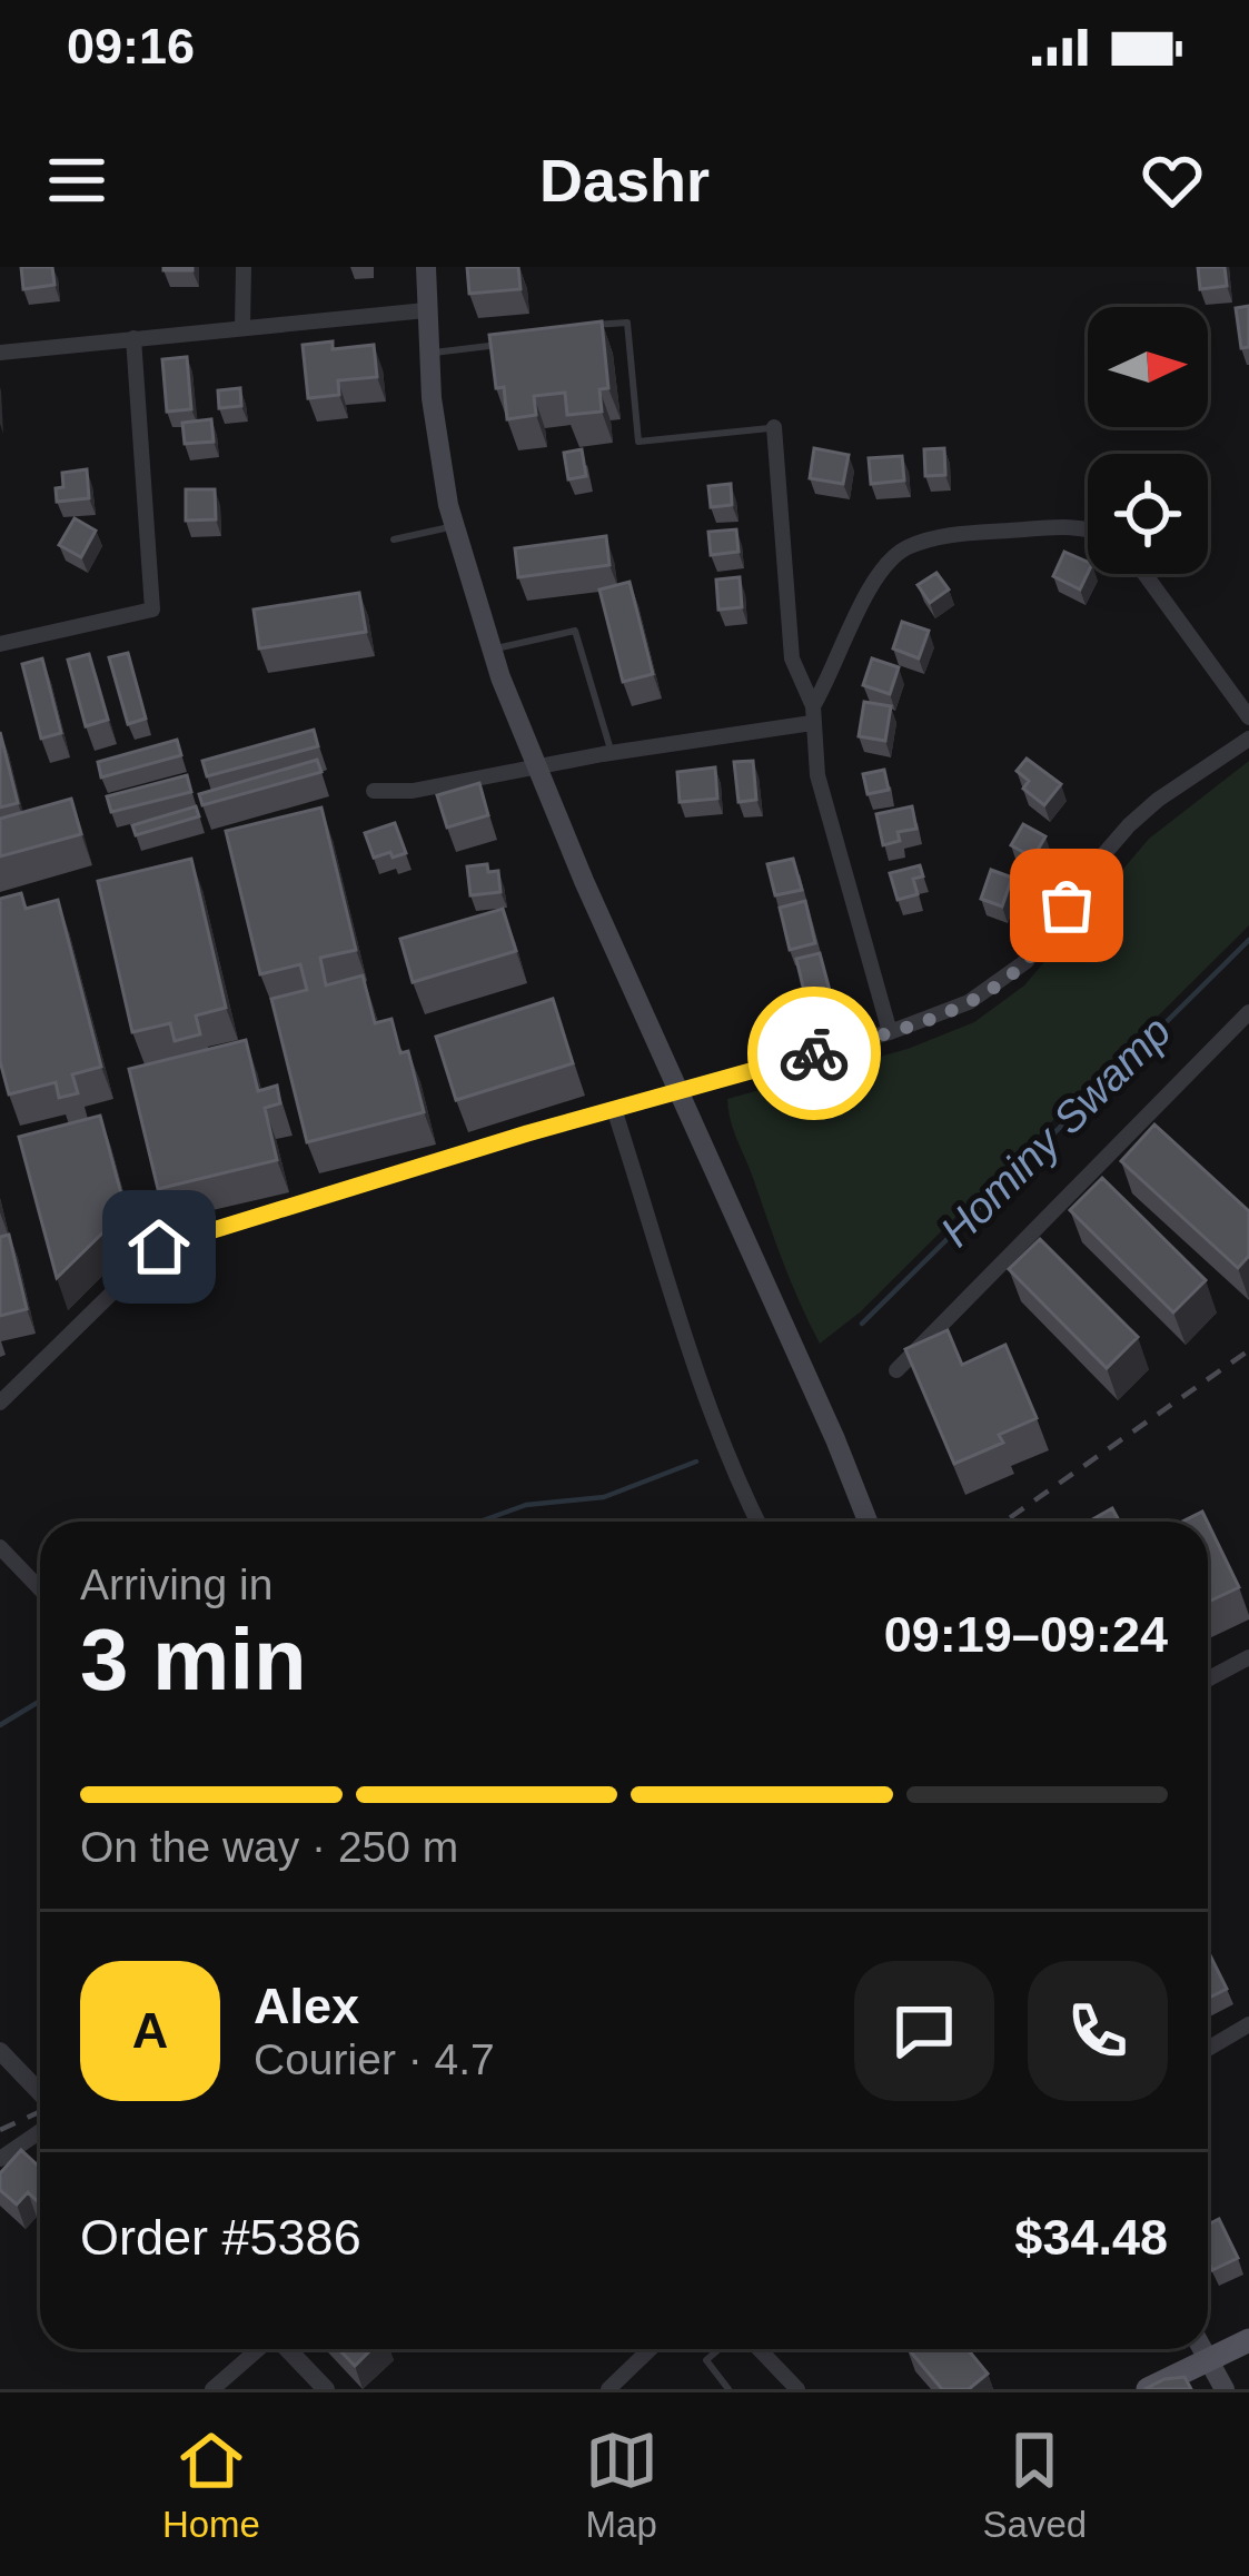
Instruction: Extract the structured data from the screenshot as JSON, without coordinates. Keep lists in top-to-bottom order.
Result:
{
  "water": ["Hominy Swamp"],
  "north": "right",
  "page": {
    "status": "09:16",
    "header": "Dashr",
    "heading": ["3 min", "Arriving in", "09:19–09:24"],
    "panel": [
      "Alex",
      "Courier · 4.7",
      "Order #5386",
      "$34.48"
    ],
    "bar": "On the way · 250 m",
    "round": "A",
    "tabs": ["Home", "Map", "Saved"]
  }
}
